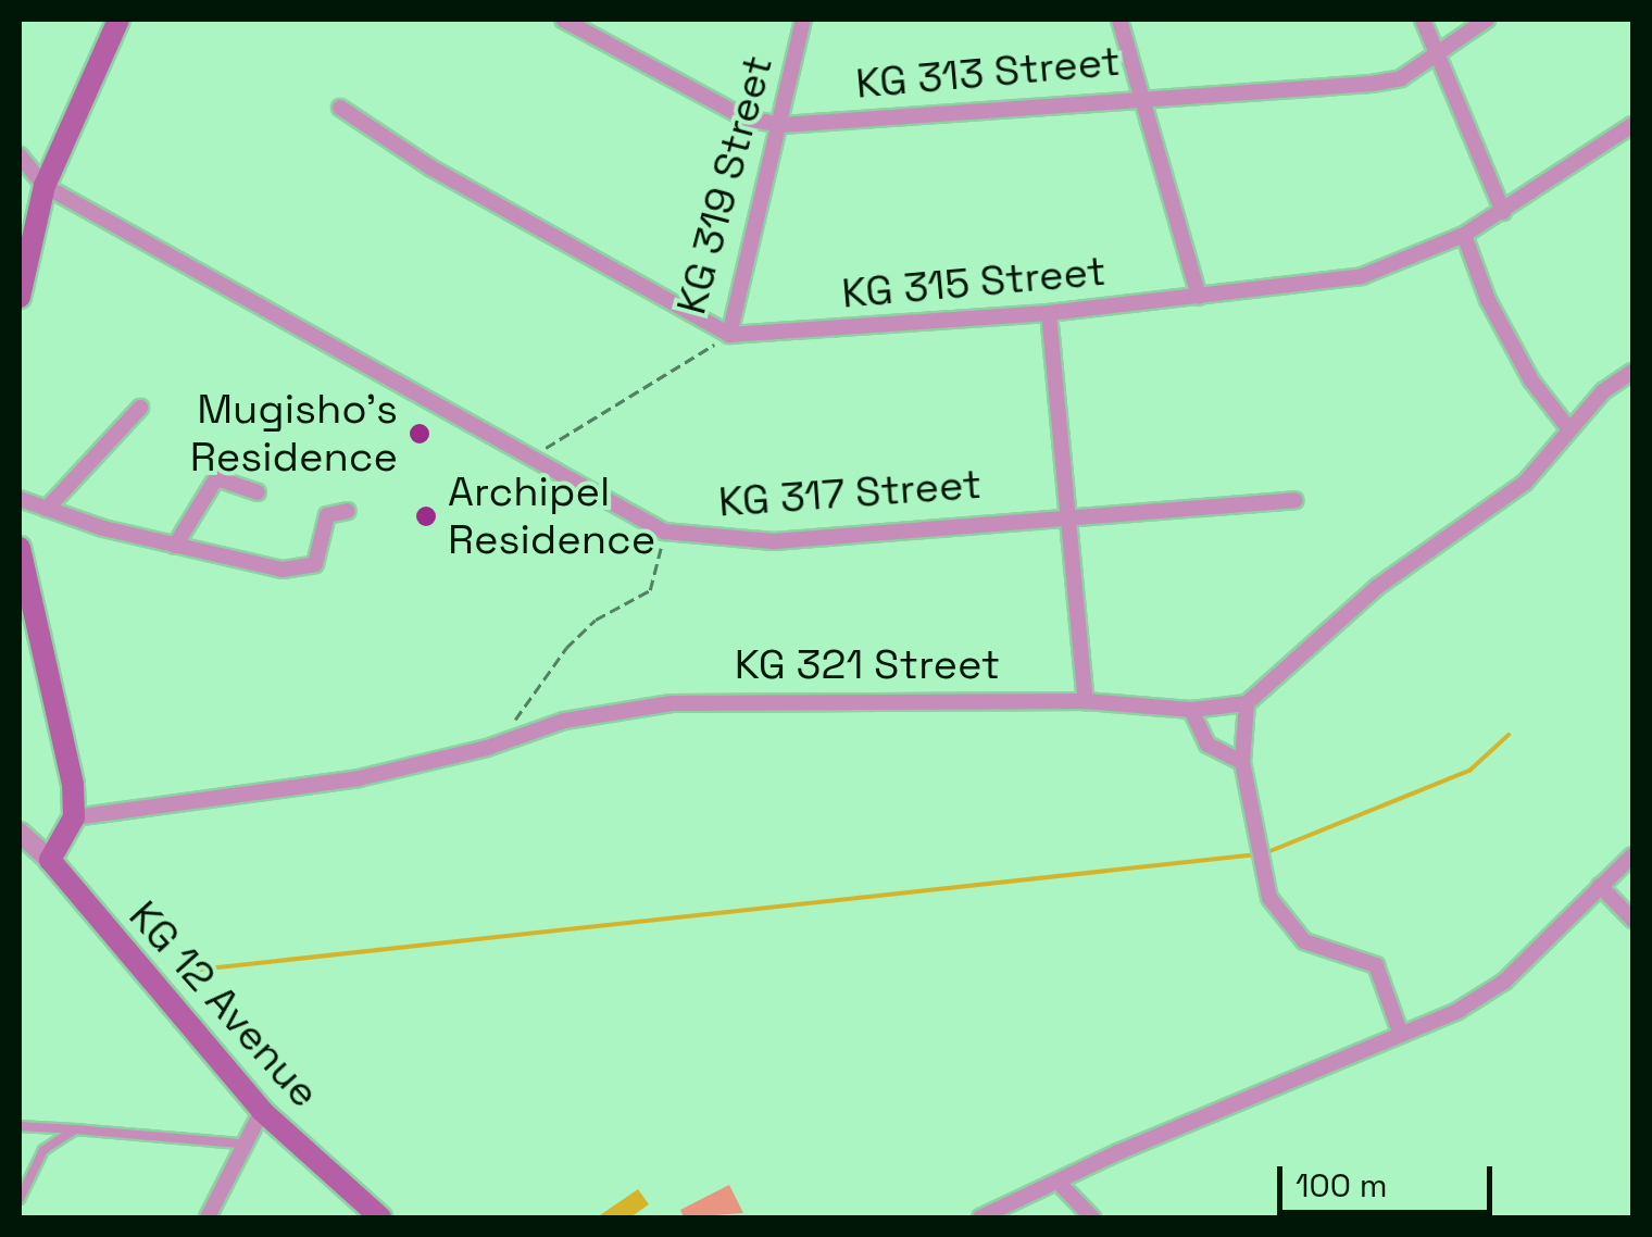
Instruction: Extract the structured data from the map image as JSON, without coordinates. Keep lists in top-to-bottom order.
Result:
{
  "streets": {
    "main road": ["KG 12 Avenue"],
    "street": [
      "KG 313 Street",
      "KG 319 Street",
      "KG 315 Street",
      "KG 317 Street",
      "KG 321 Street"
    ]
  },
  "crossings": [
    ["KG 313 Street", "KG 319 Street"],
    ["KG 319 Street", "KG 315 Street"],
    ["KG 319 Street", "KG 317 Street"]
  ],
  "places": ["Mugisho's Residence", "Archipel Residence"],
  "scale_bar": "100 m"
}
